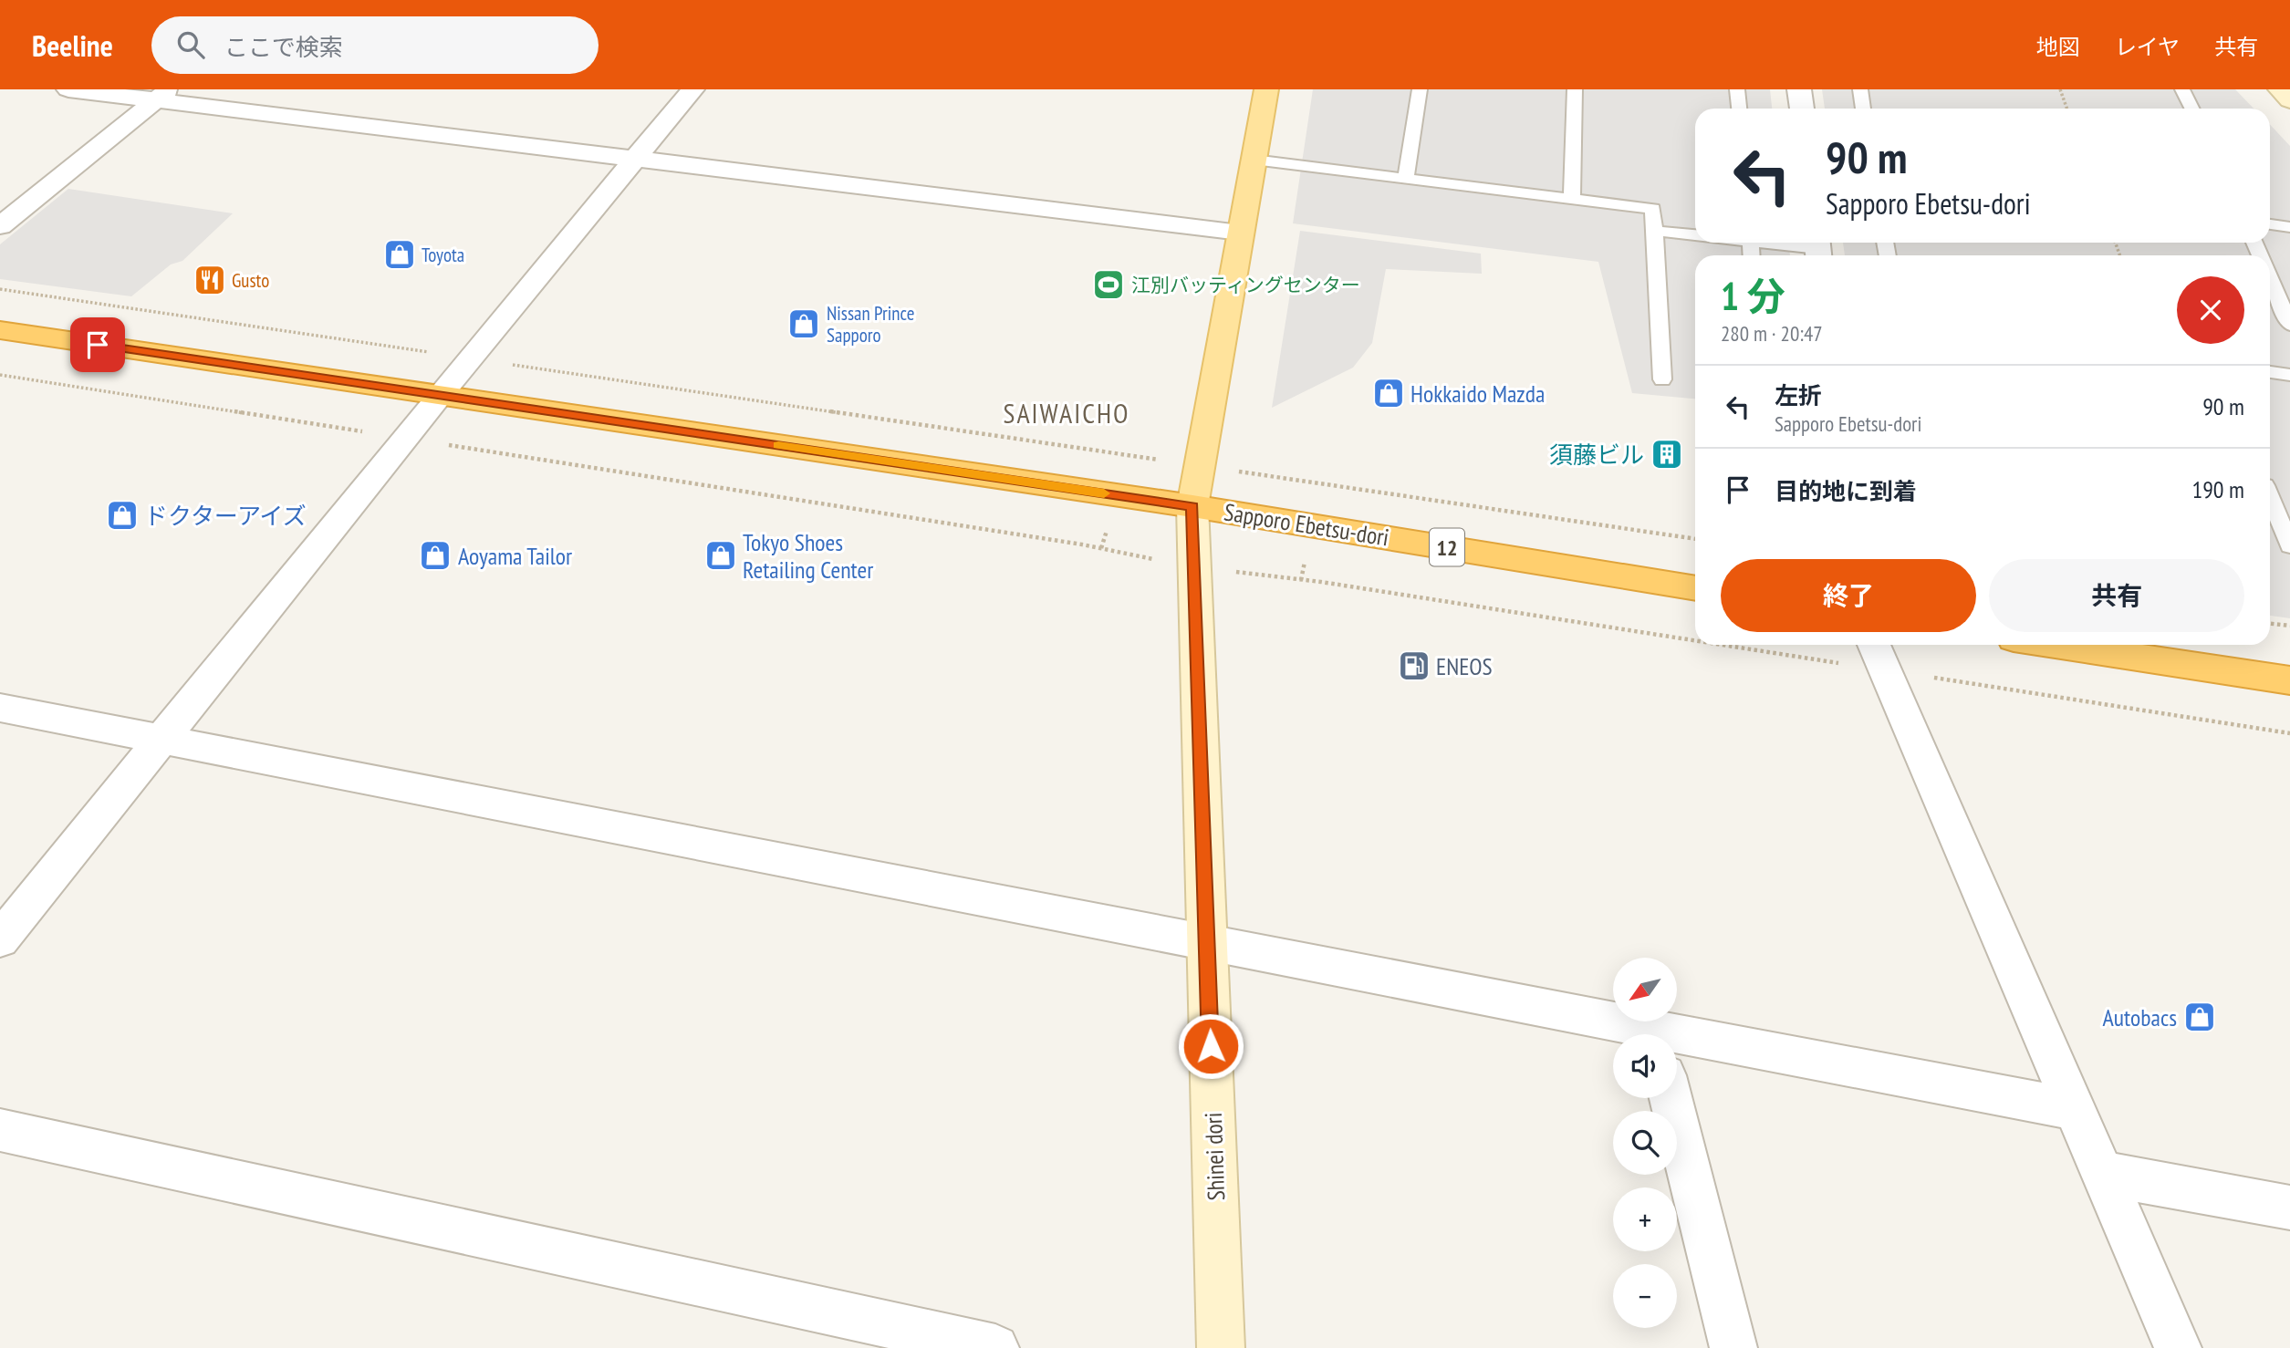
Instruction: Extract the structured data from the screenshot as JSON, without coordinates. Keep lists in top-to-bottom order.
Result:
{
  "streets": {
    "highway": ["Sapporo Ebetsu-dori", "12"],
    "street": ["Shinei dori"]
  },
  "crossings": [
    ["Sapporo Ebetsu-dori", "Shinei dori"]
  ],
  "districts": ["SAIWAICHO"],
  "places": {
    "shop": [
      "Toyota",
      "Nissan Prince Sapporo",
      "Hokkaido Mazda",
      "ドクターアイズ",
      "Aoyama Tailor",
      "Tokyo Shoes Retailing Center",
      "Autobacs"
    ],
    "restaurant": ["Gusto"],
    "sports": ["江別バッティングセンター"],
    "building": ["須藤ビル"],
    "fuel station": ["ENEOS"]
  },
  "north": "bottom left",
  "page": {
    "header": "Beeline",
    "search": "ここで検索",
    "nav": ["地図", "レイヤ", "共有"],
    "turn": ["90 m", "Sapporo Ebetsu-dori"],
    "heading": ["1 分", "280 m · 20:47"],
    "list": [
      {
        "name": "左折",
        "note": "Sapporo Ebetsu-dori",
        "value": "90 m"
      },
      {
        "name": "目的地に到着",
        "value": "190 m"
      }
    ],
    "buttons": ["終了", "共有"],
    "map_buttons": ["+", "−"]
  }
}
